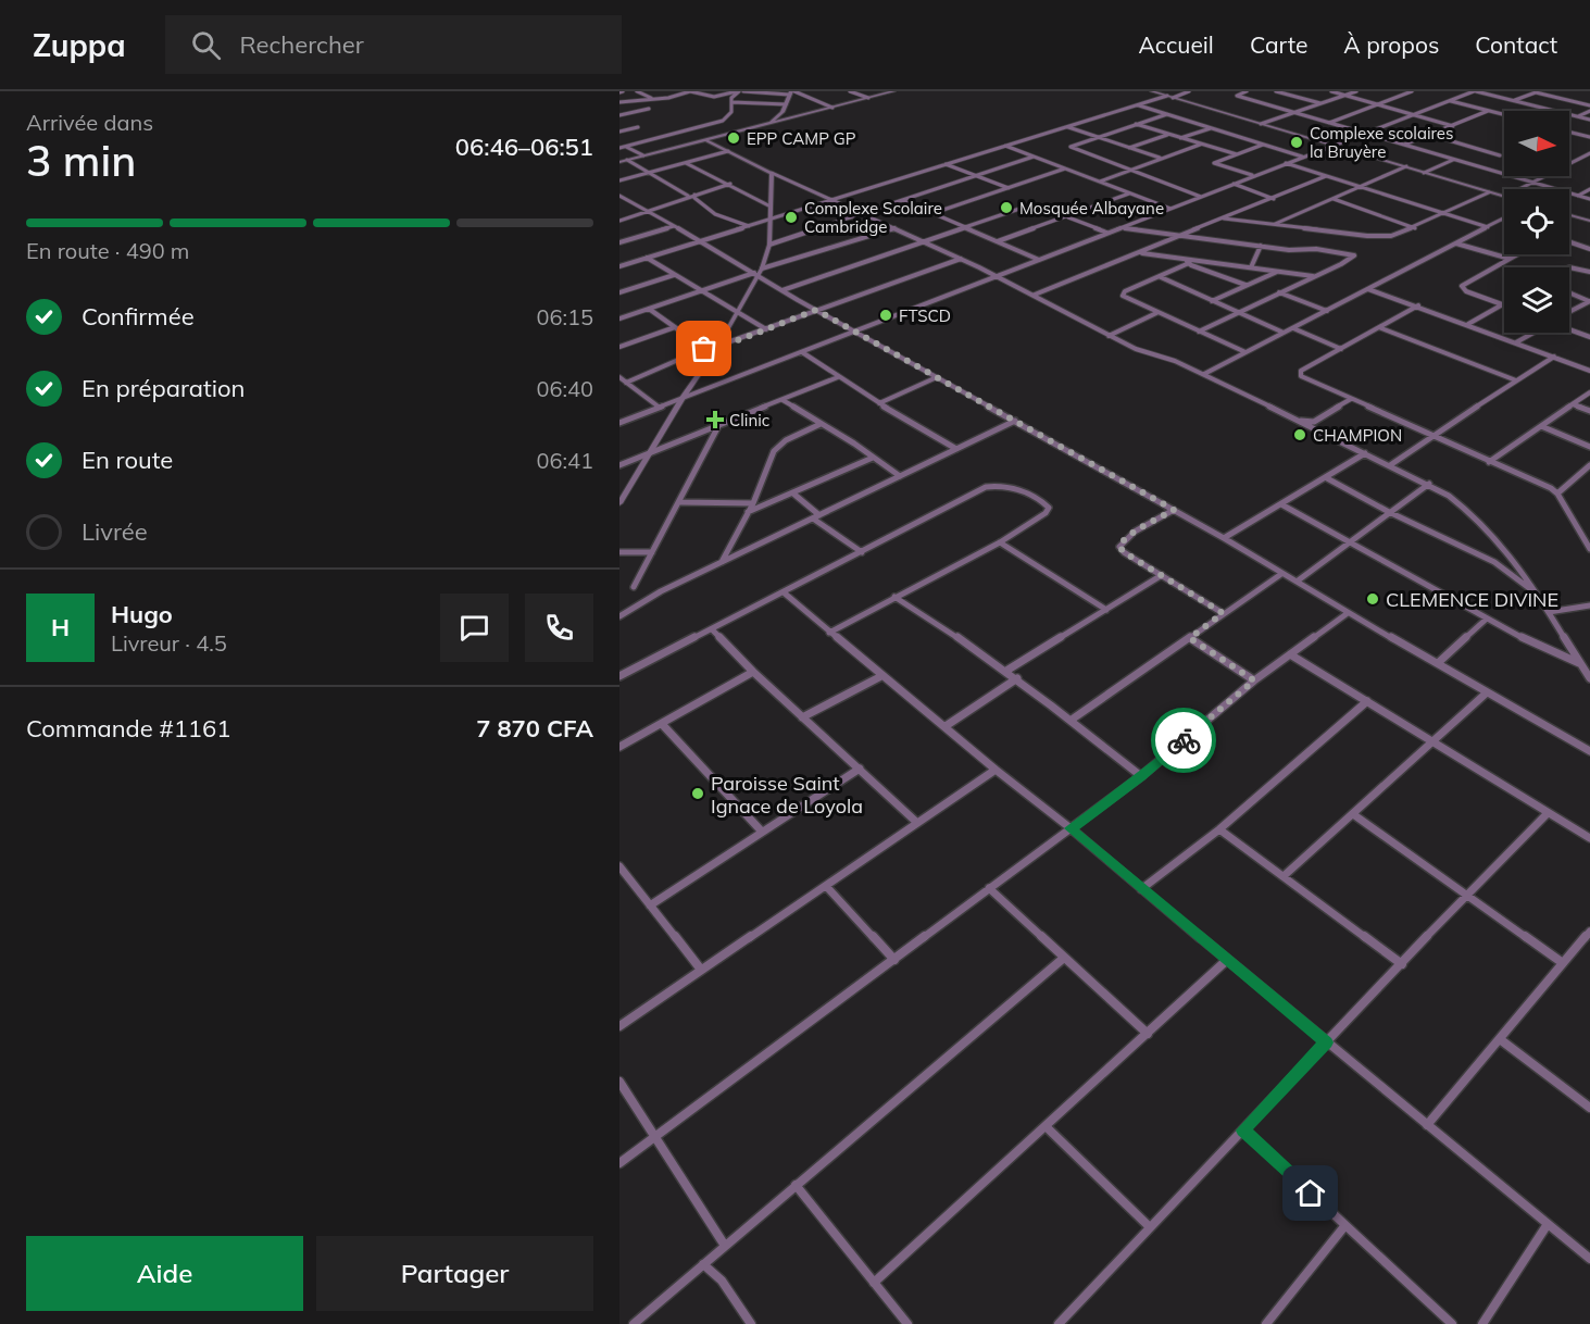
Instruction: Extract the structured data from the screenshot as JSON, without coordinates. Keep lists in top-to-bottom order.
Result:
{
  "places": {
    "other": [
      "EPP CAMP GP",
      "Complexe scolaires la Bruyère",
      "Mosquée Albayane",
      "Complexe Scolaire Cambridge",
      "FTSCD",
      "CHAMPION",
      "CLEMENCE DIVINE",
      "Paroisse Saint Ignace de Loyola"
    ],
    "health": ["Clinic"]
  },
  "north": "right",
  "page": {
    "header": "Zuppa",
    "search": "Rechercher",
    "nav": [
      "Accueil",
      "Carte",
      "À propos",
      "Contact"
    ],
    "heading": ["3 min", "Arrivée dans", "06:46–06:51"],
    "panel": [
      "Hugo",
      "Livreur · 4.5",
      "Commande #1161",
      "7 870 CFA"
    ],
    "bar": "En route · 490 m",
    "list": [
      ["Confirmée", "06:15"],
      ["En préparation", "06:40"],
      ["En route", "06:41"],
      "Livrée"
    ],
    "round": "H",
    "buttons": ["Aide", "Partager"]
  }
}
